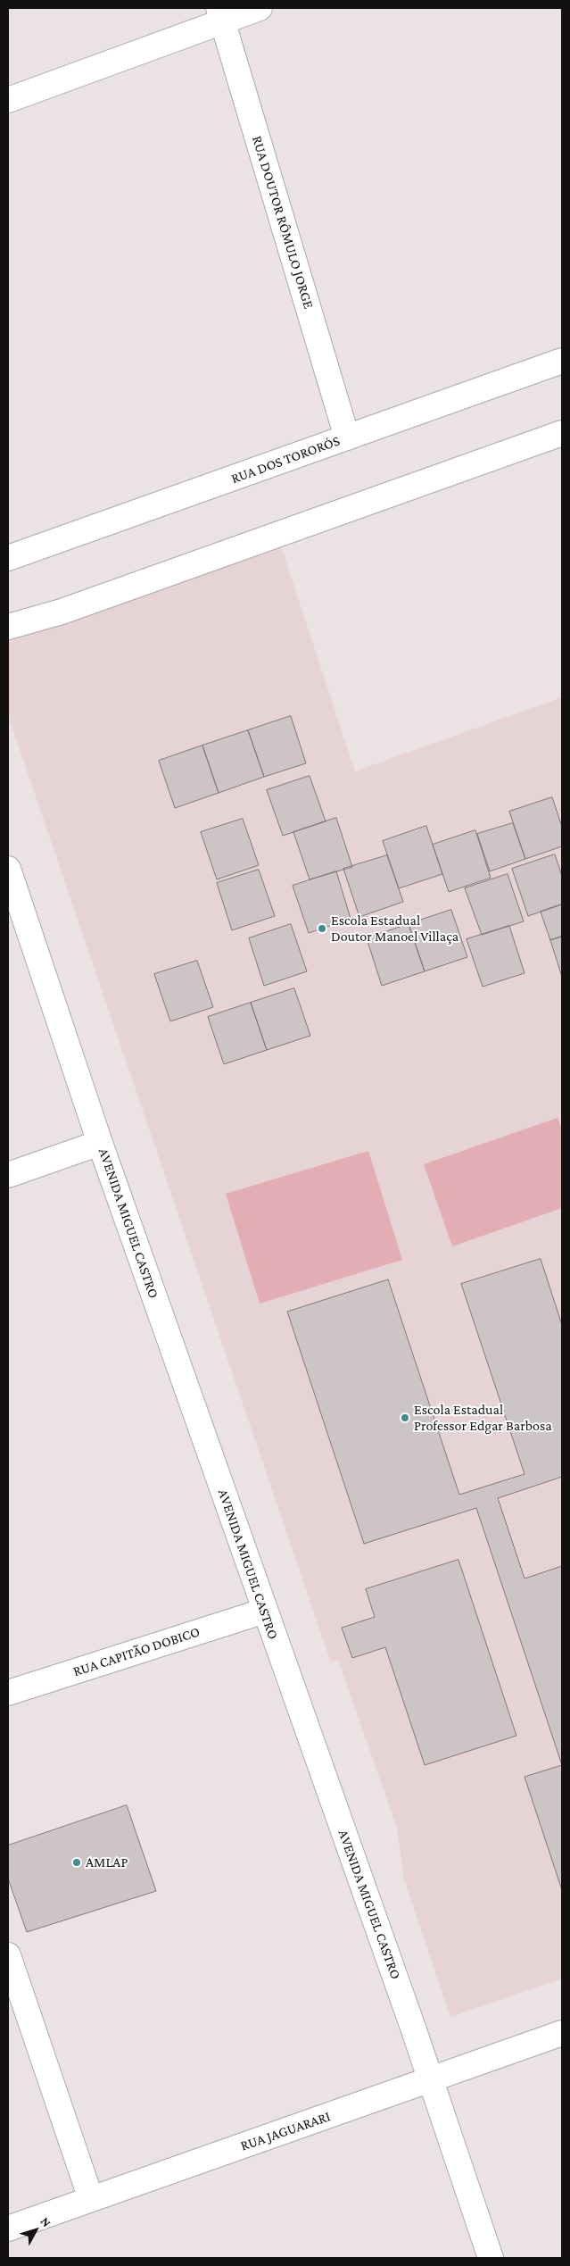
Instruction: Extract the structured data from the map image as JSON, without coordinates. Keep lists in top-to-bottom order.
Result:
{
  "streets": {
    "street": [
      "RUA DOUTOR RÔMULO JORGE",
      "RUA DOS TORORÓS",
      "AVENIDA MIGUEL CASTRO",
      "RUA CAPITÃO DOBICO",
      "RUA JAGUARARI"
    ]
  },
  "crossings": [
    ["RUA DOUTOR RÔMULO JORGE", "RUA DOS TORORÓS"],
    ["AVENIDA MIGUEL CASTRO", "RUA CAPITÃO DOBICO"],
    ["AVENIDA MIGUEL CASTRO", "RUA JAGUARARI"]
  ],
  "places": ["Escola Estadual Doutor Manoel Villaça", "Escola Estadual Professor Edgar Barbosa", "AMLAP"],
  "north": "top right"
}
